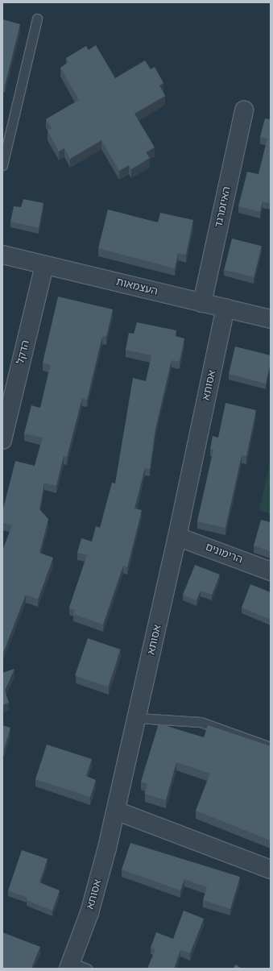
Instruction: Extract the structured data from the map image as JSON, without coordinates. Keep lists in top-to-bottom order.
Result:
{
  "streets": {
    "street": [
      "האיזמרגד",
      "העצמאות",
      "הדקל",
      "אסותא",
      "הרימונים"
    ]
  },
  "crossings": [
    ["האיזמרגד", "העצמאות"],
    ["העצמאות", "הדקל"],
    ["העצמאות", "אסותא"],
    ["אסותא", "הרימונים"]
  ]
}
